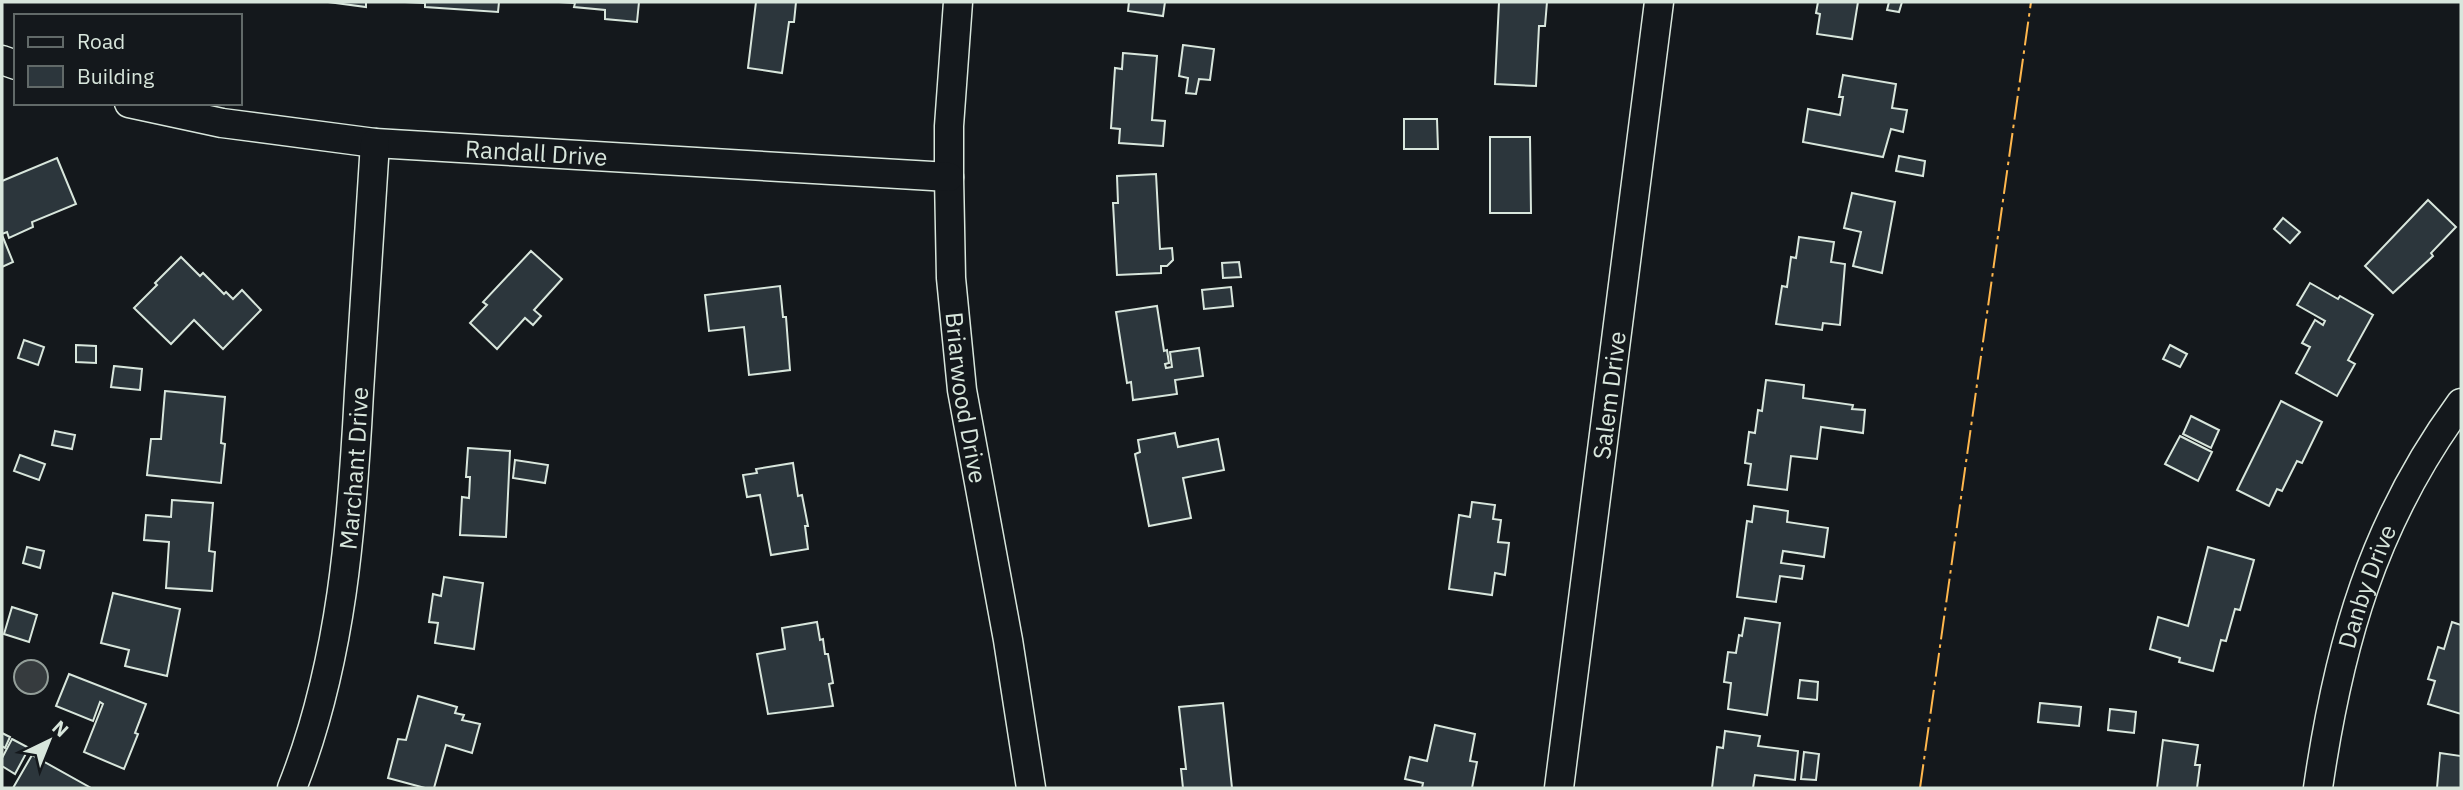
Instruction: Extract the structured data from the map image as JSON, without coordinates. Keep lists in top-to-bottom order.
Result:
{
  "streets": {
    "street": [
      "Randall Drive",
      "Salem Drive",
      "Briarwood Drive",
      "Marchant Drive",
      "Danby Drive"
    ]
  },
  "crossings": [
    ["Randall Drive", "Briarwood Drive"],
    ["Randall Drive", "Marchant Drive"]
  ],
  "legend": ["Road", "Building"],
  "north": "top right"
}
